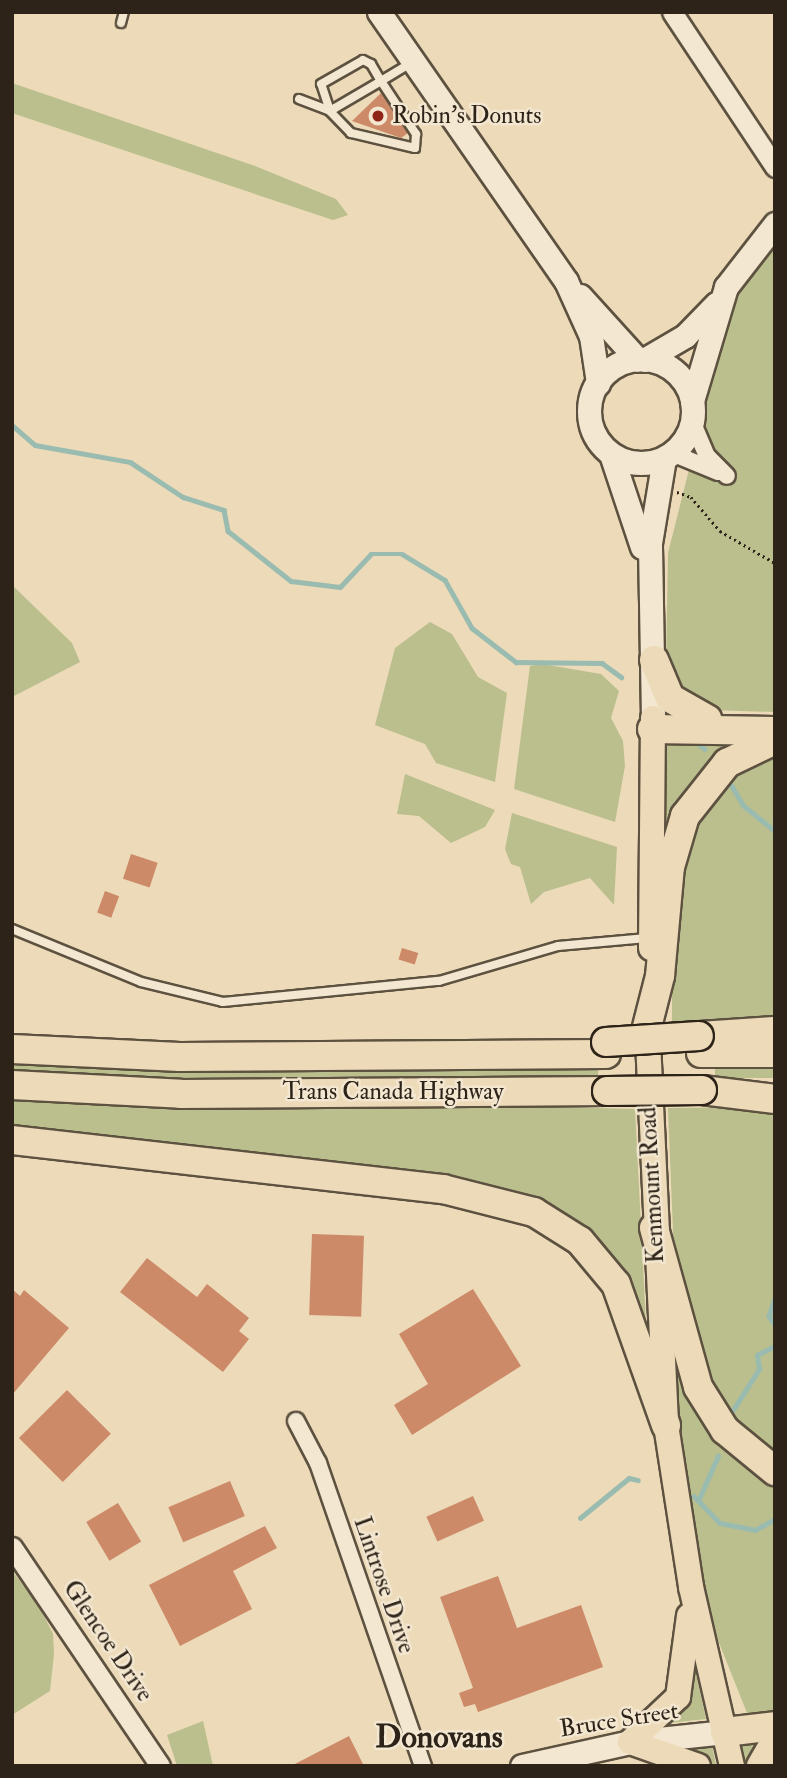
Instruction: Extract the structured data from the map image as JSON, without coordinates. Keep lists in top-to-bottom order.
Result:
{
  "streets": {
    "highway": ["Trans Canada Highway"],
    "main road": ["Kenmount Road", "Bruce Street"],
    "street": ["Lintrose Drive", "Glencoe Drive"]
  },
  "crossings": [
    ["Kenmount Road", "Bruce Street"]
  ],
  "districts": ["Donovans"],
  "places": ["Robin's Donuts"]
}
